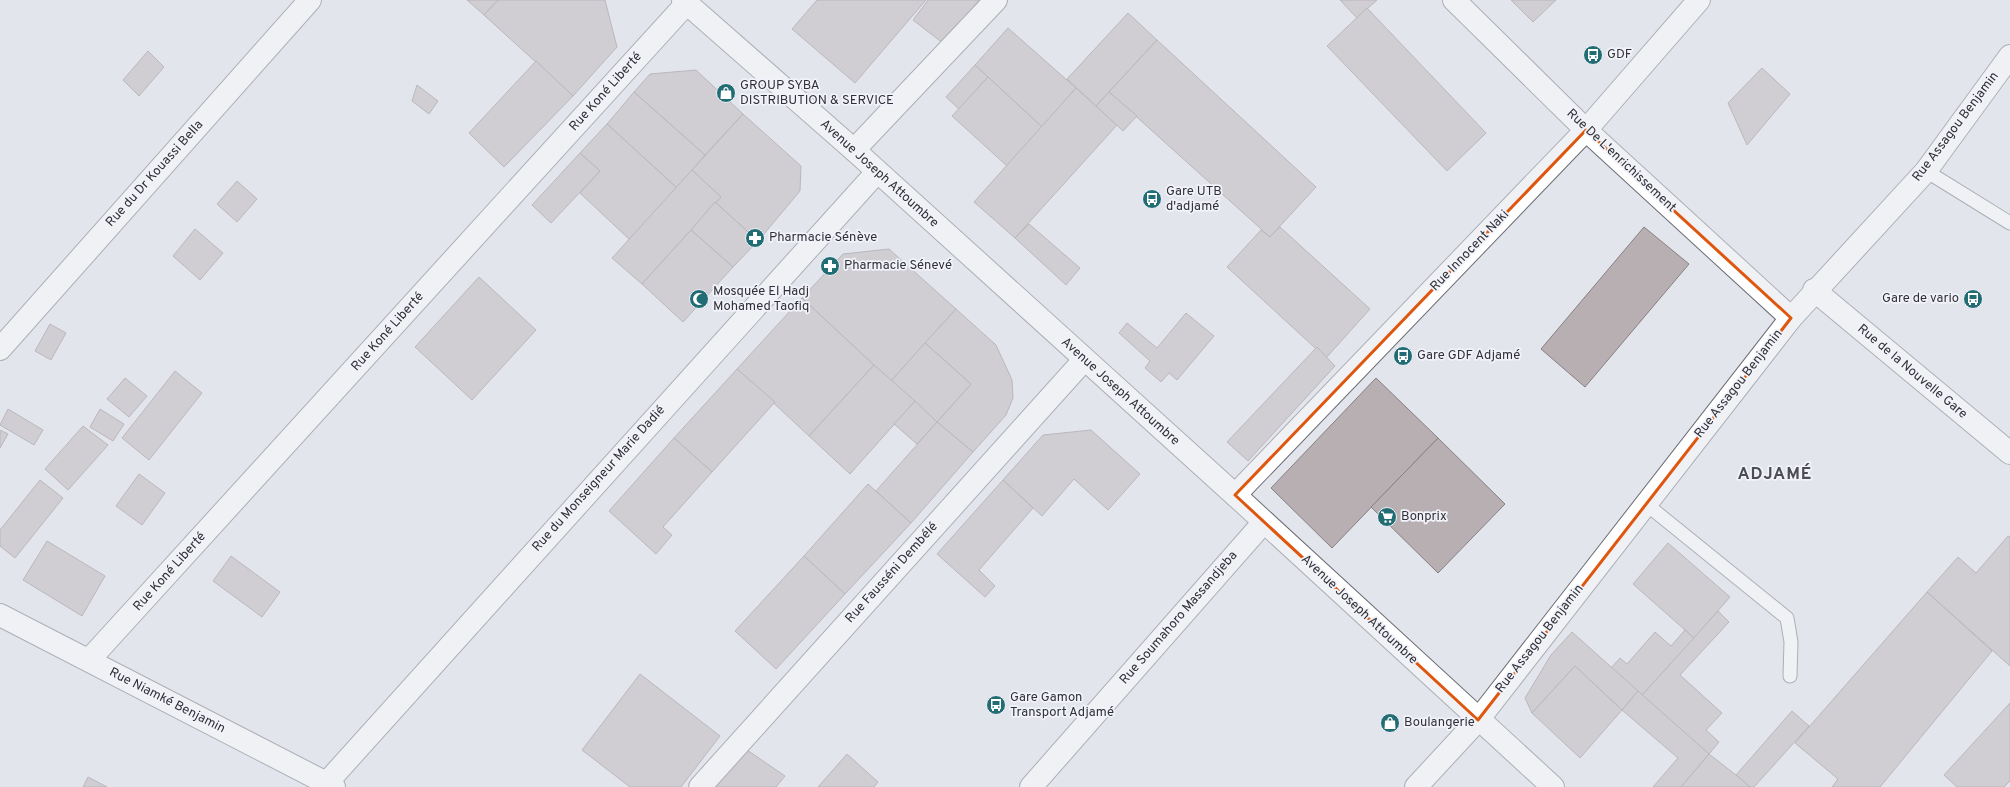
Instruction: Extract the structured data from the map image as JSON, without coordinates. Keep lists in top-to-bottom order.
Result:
{
  "streets": {
    "street": [
      "Rue Koné Liberté",
      "Rue Assagou Benjamin",
      "Rue De L'enrichissement",
      "Rue du Dr Kouassi Bella",
      "Avenue Joseph Attoumbre",
      "Rue Innocent Naki",
      "Rue de la Nouvelle Gare",
      "Rue du Monseigneur Marie Dadié",
      "Rue Fausséni Dembélé",
      "Rue Soumahoro Massandjeba",
      "Rue Niamké Benjamin"
    ]
  },
  "crossings": [
    ["Rue Koné Liberté", "Avenue Joseph Attoumbre"],
    ["Rue Koné Liberté", "Rue Niamké Benjamin"],
    ["Rue Assagou Benjamin", "Rue De L'enrichissement"],
    ["Rue Assagou Benjamin", "Avenue Joseph Attoumbre"],
    ["Rue Assagou Benjamin", "Rue de la Nouvelle Gare"],
    ["Rue De L'enrichissement", "Rue Innocent Naki"],
    ["Avenue Joseph Attoumbre", "Rue Innocent Naki"],
    ["Avenue Joseph Attoumbre", "Rue du Monseigneur Marie Dadié"],
    ["Avenue Joseph Attoumbre", "Rue Fausséni Dembélé"],
    ["Avenue Joseph Attoumbre", "Rue Soumahoro Massandjeba"],
    ["Rue du Monseigneur Marie Dadié", "Rue Niamké Benjamin"]
  ],
  "districts": ["ADJAMÉ"],
  "places": {
    "bus stop": [
      "GDF",
      "Gare UTB d'adjamé",
      "Gare de vario",
      "Gare GDF Adjamé",
      "Gare Gamon Transport Adjamé"
    ],
    "shop": ["GROUP SYBA DISTRIBUTION & SERVICE", "Boulangerie"],
    "pharmacy": ["Pharmacie Sénève", "Pharmacie Sénevé"],
    "mosque": ["Mosquée El Hadj Mohamed Taofiq"],
    "supermarket": ["Bonprix"]
  }
}
